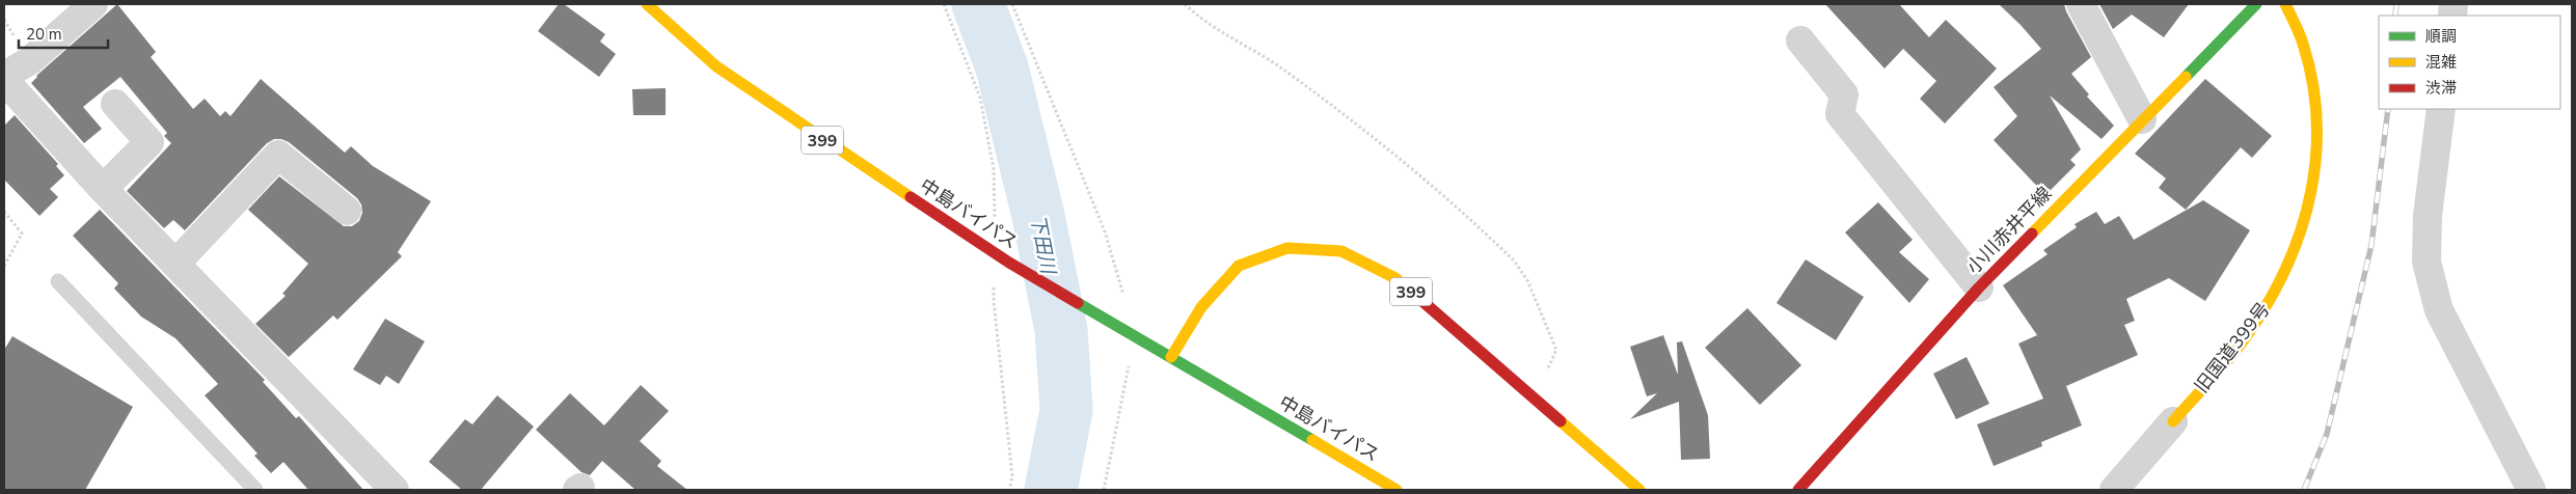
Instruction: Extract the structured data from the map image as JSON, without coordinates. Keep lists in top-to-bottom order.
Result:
{
  "streets": {
    "main road": [
      "399",
      "中島バイパス",
      "小川赤井平線",
      "旧国道399号"
    ]
  },
  "crossings": [
    ["399", "中島バイパス"]
  ],
  "water": ["下田川"],
  "legend": ["順調", "混雑", "渋滞"],
  "scale_bar": "20 m"
}
